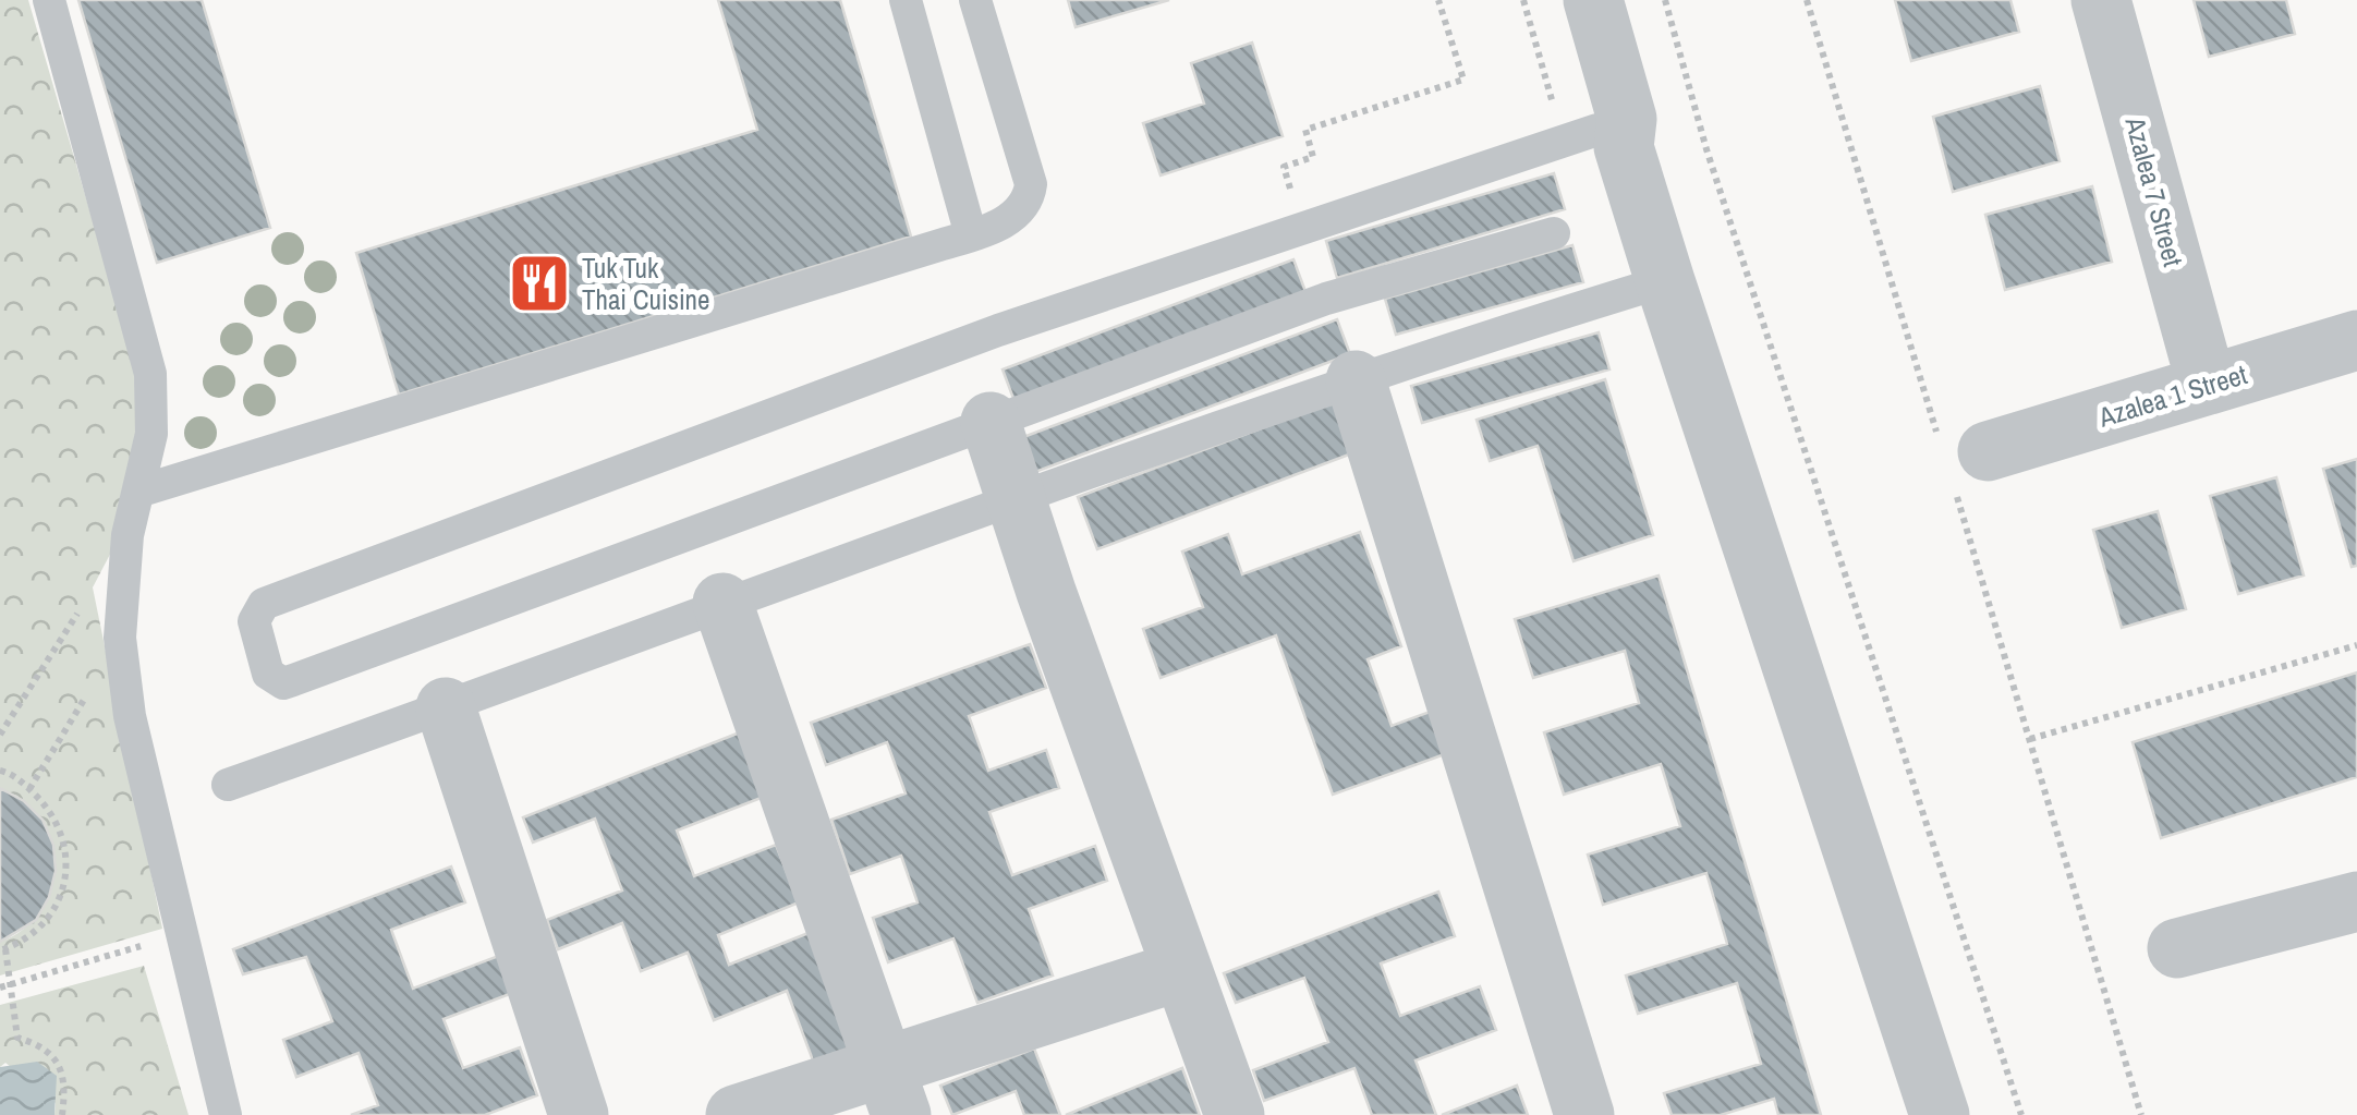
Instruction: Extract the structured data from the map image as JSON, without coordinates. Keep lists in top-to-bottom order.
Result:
{
  "streets": {
    "street": ["Azalea 7 Street", "Azalea 1 Street"]
  },
  "crossings": [
    ["Azalea 7 Street", "Azalea 1 Street"]
  ],
  "places": {
    "restaurant": ["Tuk Tuk Thai Cuisine"]
  }
}
